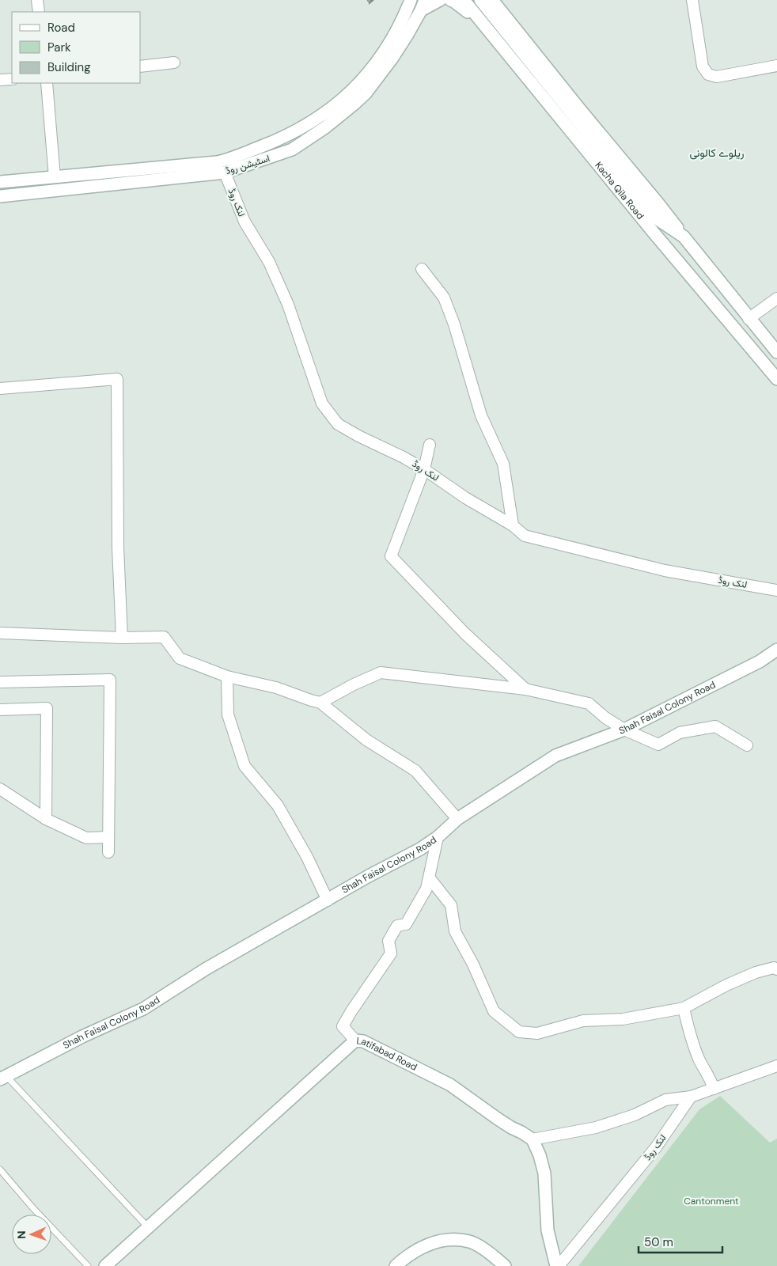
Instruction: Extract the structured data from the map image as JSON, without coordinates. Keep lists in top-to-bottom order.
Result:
{
  "streets": {
    "street": [
      "اسٹیشن روڈ",
      "Kacha Qila Road",
      "لنک روڈ",
      "Shah Faisal Colony Road",
      "Latifabad Road"
    ]
  },
  "crossings": [
    ["اسٹیشن روڈ", "لنک روڈ"]
  ],
  "districts": ["ریلوے کالونی"],
  "parks": ["Cantonment"],
  "legend": ["Road", "Park", "Building"],
  "scale_bar": "50 m",
  "north": "left"
}
